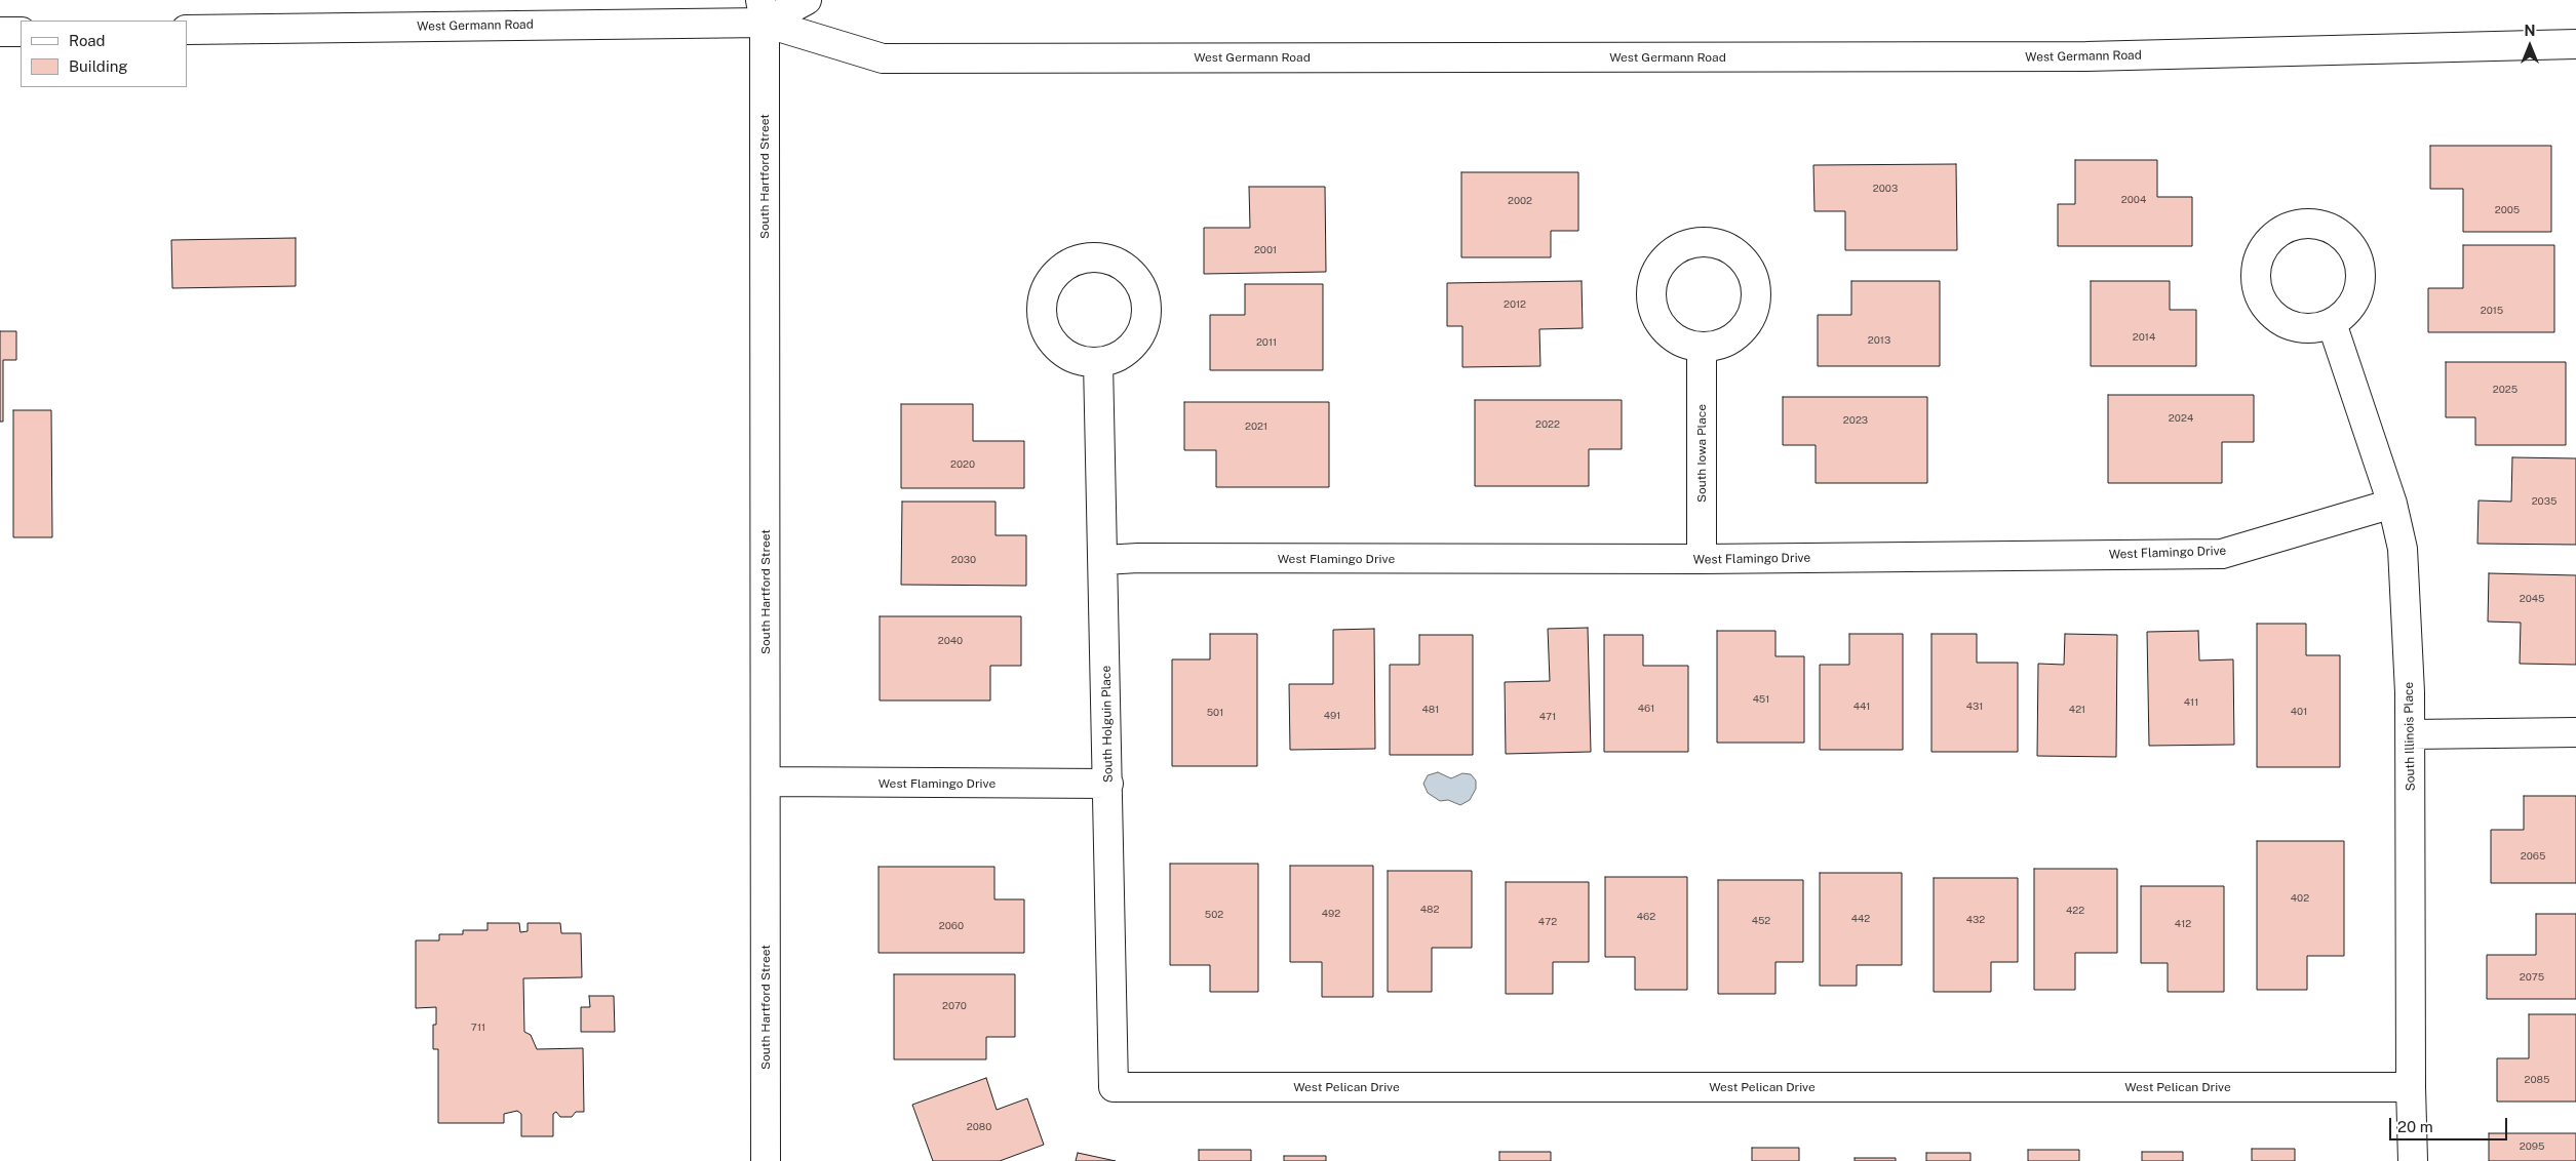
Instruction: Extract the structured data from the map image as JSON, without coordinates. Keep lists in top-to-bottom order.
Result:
{
  "streets": {
    "street": [
      "West Germann Road",
      "South Hartford Street",
      "South Iowa Place",
      "West Flamingo Drive",
      "South Holguin Place",
      "South Illinois Place",
      "West Pelican Drive"
    ]
  },
  "crossings": [
    ["West Germann Road", "South Hartford Street"],
    ["South Hartford Street", "West Flamingo Drive"],
    ["South Iowa Place", "West Flamingo Drive"],
    ["West Flamingo Drive", "South Holguin Place"],
    ["West Flamingo Drive", "South Illinois Place"],
    ["South Holguin Place", "West Pelican Drive"],
    ["South Illinois Place", "West Pelican Drive"]
  ],
  "house_numbers": [
    "2003",
    "2004",
    "2002",
    "2005",
    "2001",
    "2012",
    "2015",
    "2014",
    "2013",
    "2011",
    "2025",
    "2024",
    "2023",
    "2022",
    "2021",
    "2020",
    "2035",
    "2030",
    "2045",
    "2040",
    "451",
    "411",
    "441",
    "431",
    "461",
    "481",
    "421",
    "401",
    "501",
    "491",
    "471",
    "2065",
    "402",
    "482",
    "422",
    "492",
    "502",
    "462",
    "442",
    "432",
    "452",
    "472",
    "412",
    "2060",
    "2075",
    "2070",
    "711",
    "2085",
    "2080",
    "2095"
  ],
  "legend": ["Road", "Building"],
  "scale_bar": "20 m",
  "north": "top"
}
